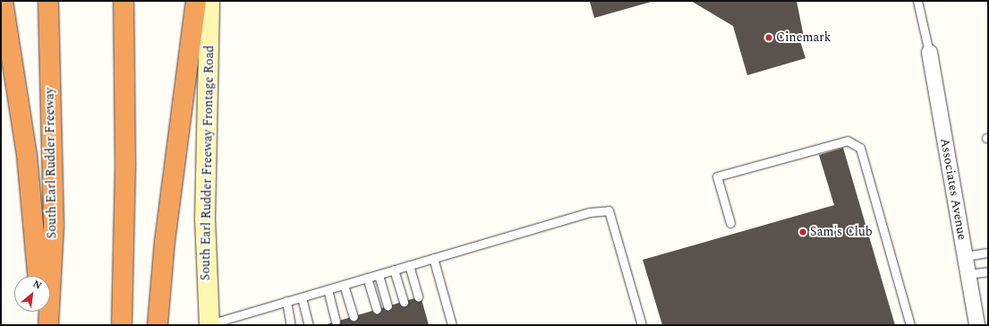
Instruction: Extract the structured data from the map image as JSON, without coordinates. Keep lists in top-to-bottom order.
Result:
{
  "streets": {
    "highway": ["South Earl Rudder Freeway"],
    "main road": ["South Earl Rudder Freeway Frontage Road"],
    "street": ["Associates Avenue"]
  },
  "places": ["Cinemark", "Sam's Club"],
  "north": "top right"
}
